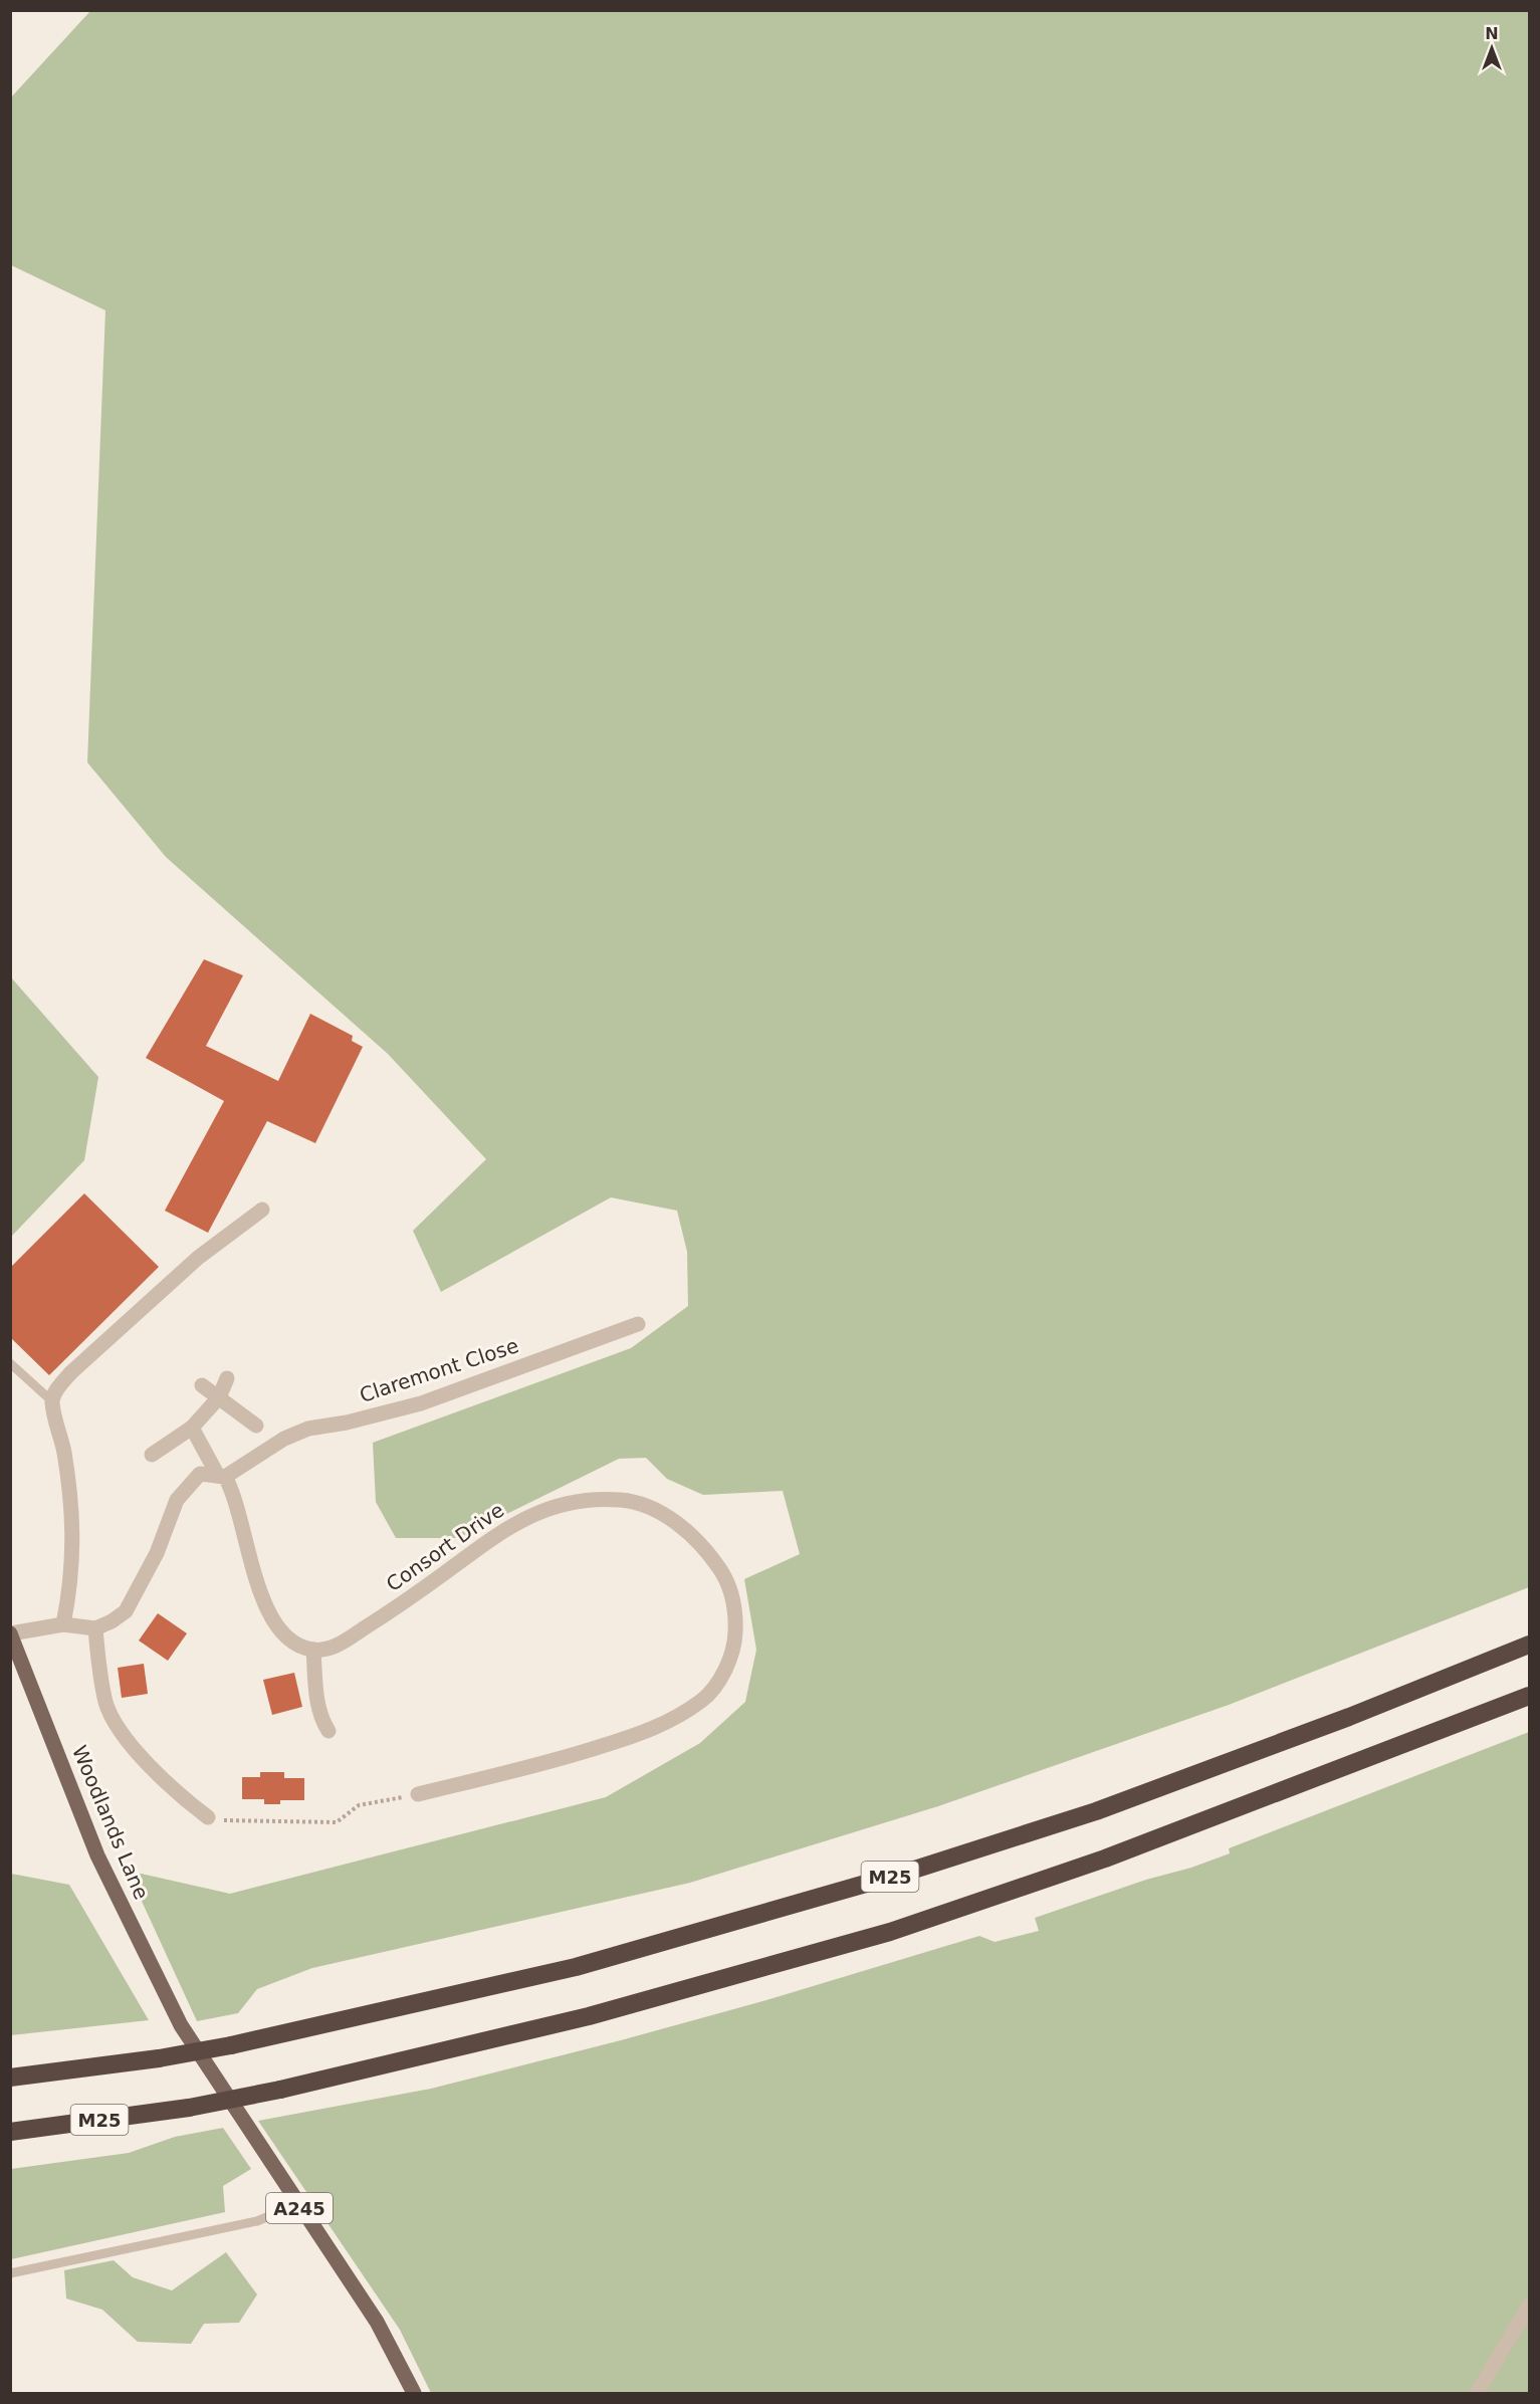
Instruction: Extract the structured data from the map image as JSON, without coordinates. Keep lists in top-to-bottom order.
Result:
{
  "streets": {
    "highway": ["M25"],
    "main road": ["Woodlands Lane", "A245"],
    "street": ["Claremont Close", "Consort Drive"]
  },
  "crossings": [
    ["Woodlands Lane", "A245"]
  ],
  "north": "top"
}
